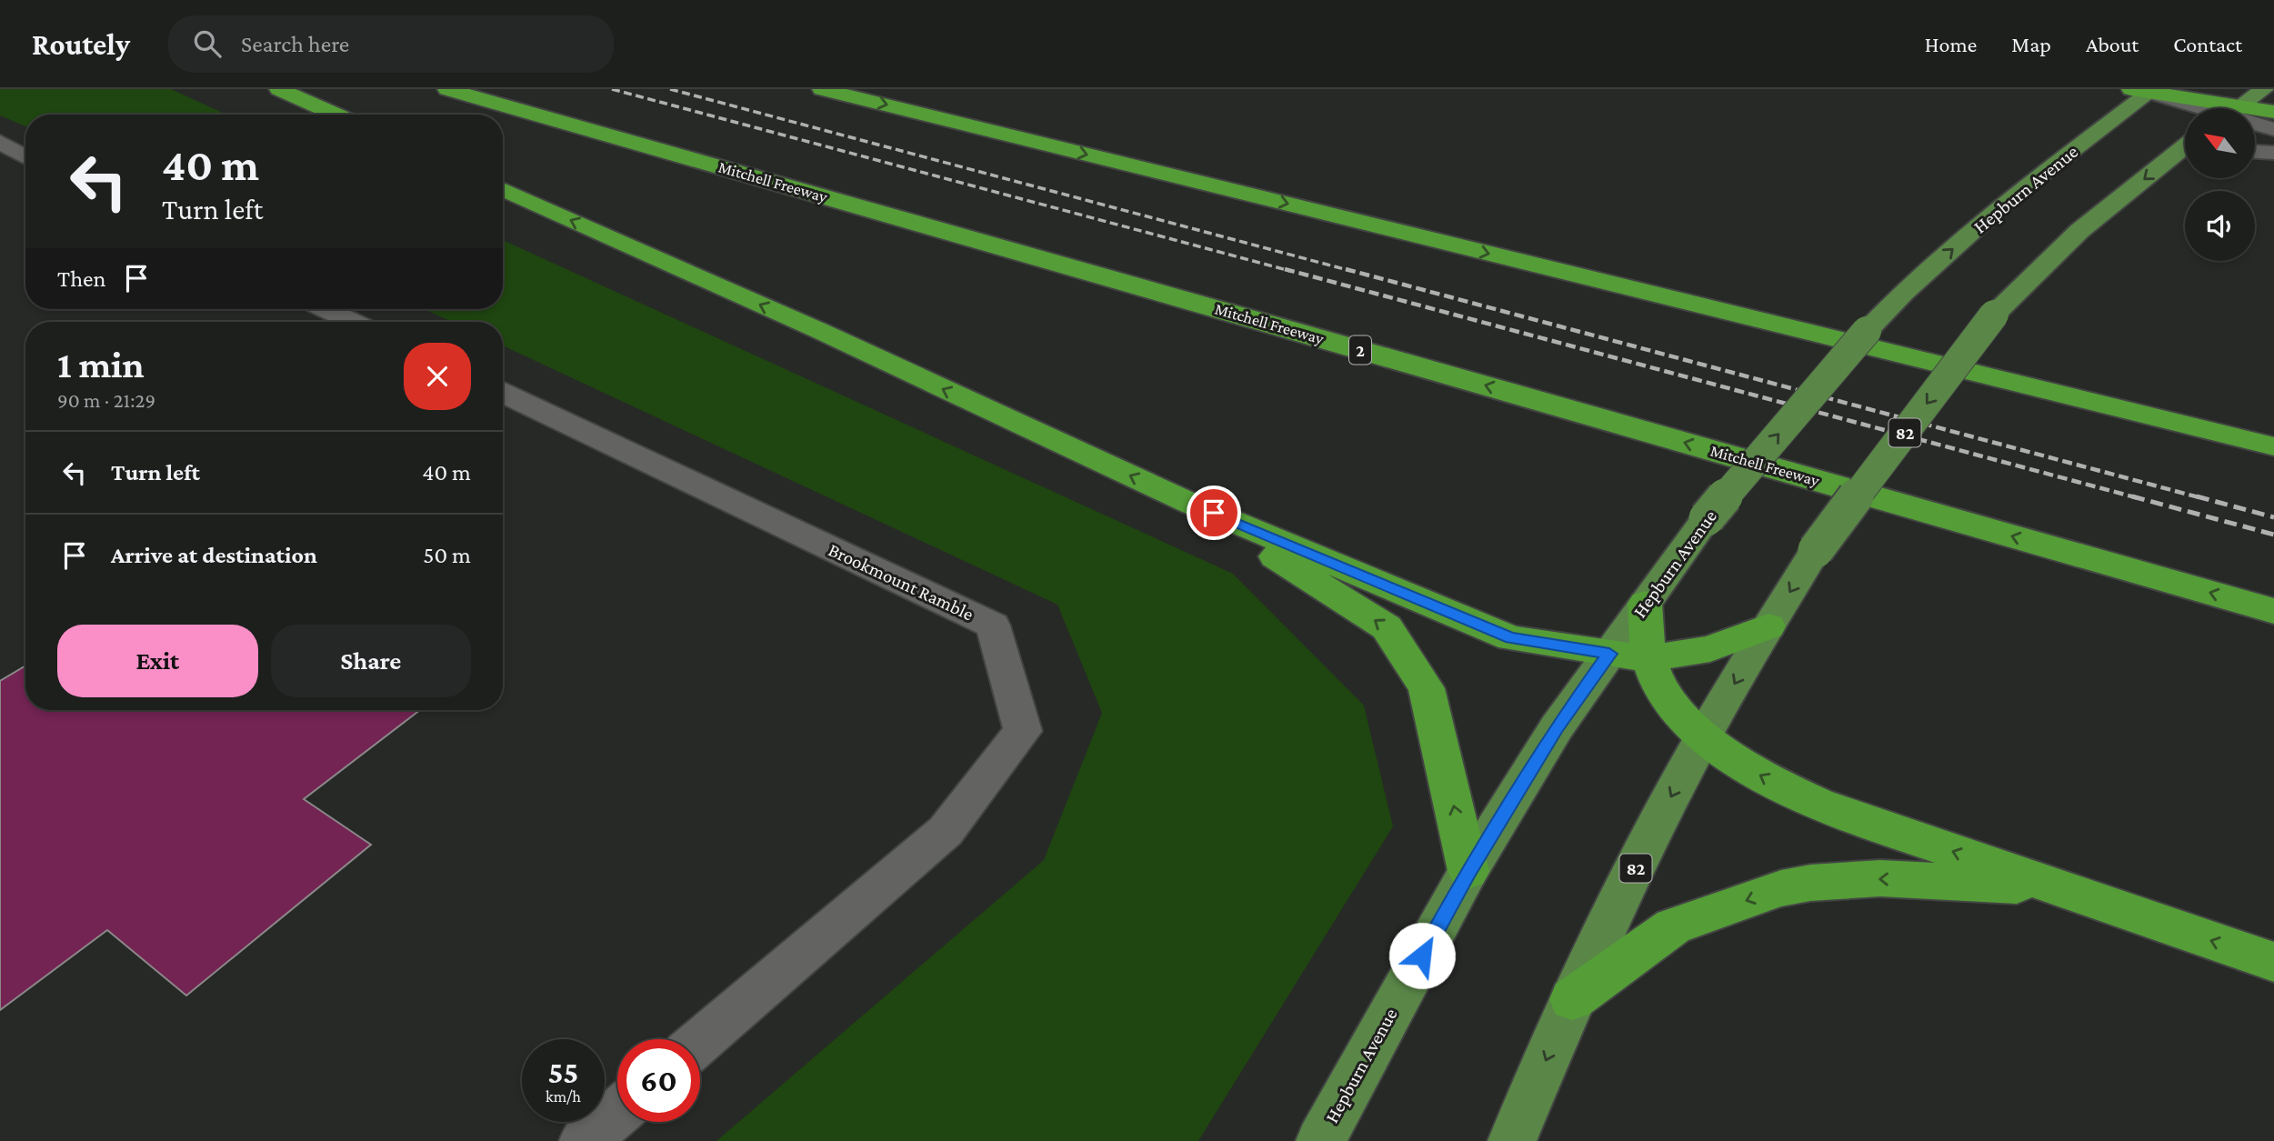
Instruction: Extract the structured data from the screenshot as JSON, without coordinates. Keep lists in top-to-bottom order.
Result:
{
  "streets": {
    "highway": ["Mitchell Freeway", "2"],
    "main road": ["Hepburn Avenue", "82"],
    "street": ["Brookmount Ramble"]
  },
  "north": "top left",
  "page": {
    "header": "Routely",
    "search": "Search here",
    "nav": [
      "Home",
      "Map",
      "About",
      "Contact"
    ],
    "turn": ["40 m", "Turn left"],
    "then": "Then",
    "heading": ["1 min", "90 m · 21:29"],
    "list": [
      {
        "name": "Turn left",
        "value": "40 m"
      },
      {
        "name": "Arrive at destination",
        "value": "50 m"
      }
    ],
    "buttons": ["Exit", "Share"],
    "speed": "55 km/h",
    "limit": "60"
  }
}
